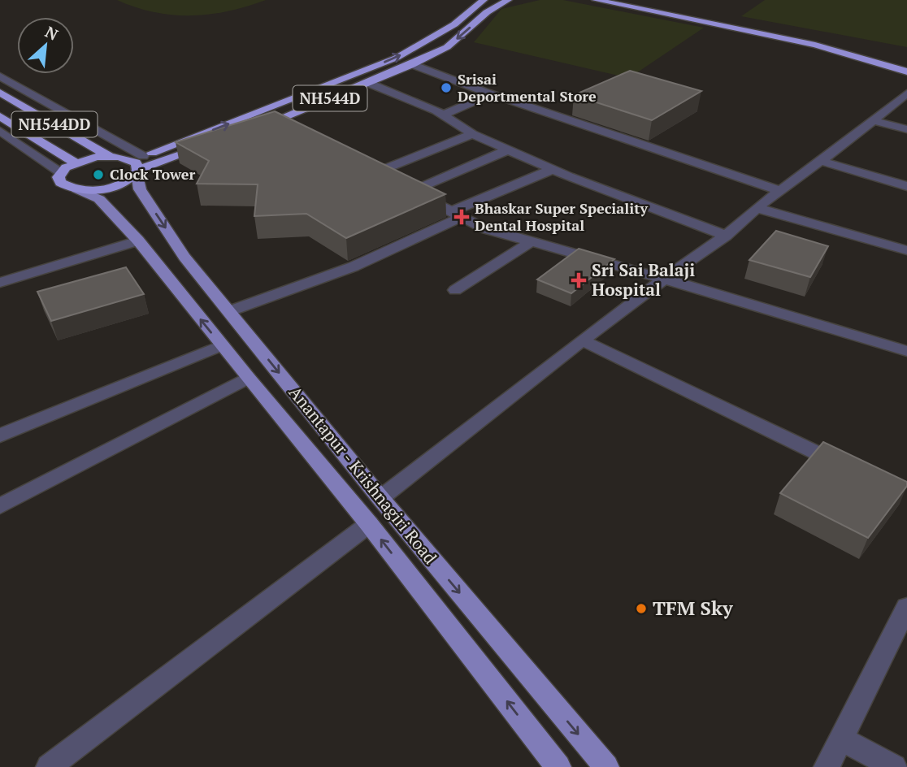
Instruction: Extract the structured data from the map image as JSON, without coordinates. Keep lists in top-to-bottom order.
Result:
{
  "streets": {
    "highway": ["NH544D", "NH544DD", "Anantapur - Krishnagiri Road"]
  },
  "crossings": [
    ["NH544D", "NH544DD"],
    ["NH544D", "Anantapur - Krishnagiri Road"]
  ],
  "places": {
    "other": ["Srisai Deportmental Store", "Clock Tower", "TFM Sky"],
    "health": ["Bhaskar Super Speciality Dental Hospital", "Sri Sai Balaji Hospital"]
  },
  "north": "top right"
}
